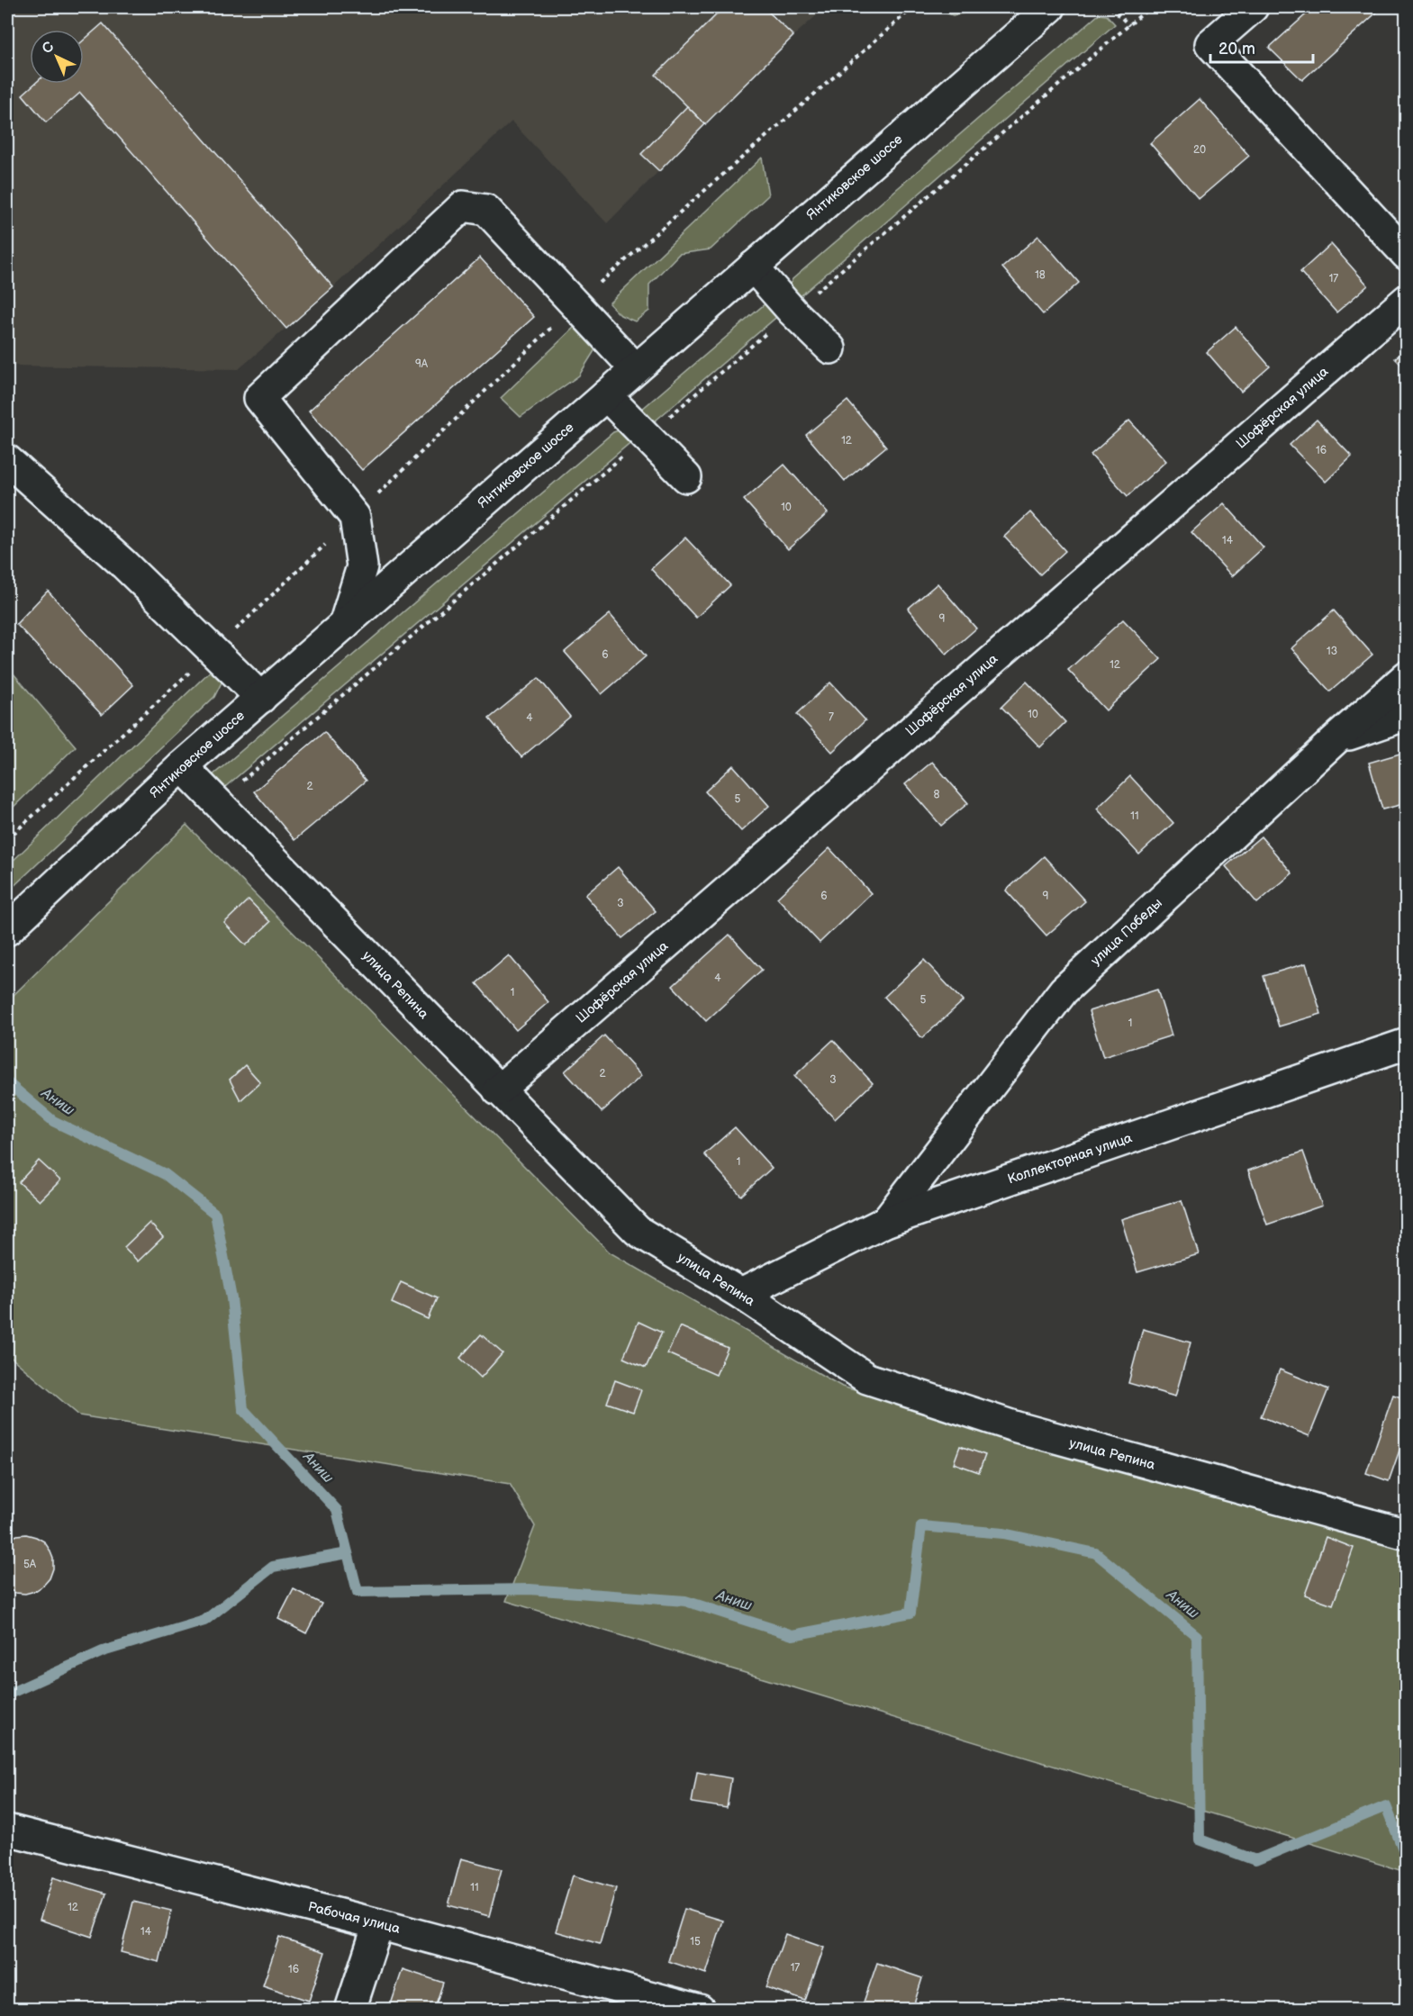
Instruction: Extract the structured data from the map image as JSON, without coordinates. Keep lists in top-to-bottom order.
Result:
{
  "streets": {
    "street": [
      "Янтиковское шоссе",
      "Шофёрская улица",
      "улица Победы",
      "улица Репина",
      "Коллекторная улица",
      "Рабочая улица"
    ]
  },
  "crossings": [
    ["Янтиковское шоссе", "улица Репина"],
    ["Шофёрская улица", "улица Репина"],
    ["улица Победы", "Коллекторная улица"],
    ["улица Репина", "Коллекторная улица"]
  ],
  "water": ["Аниш"],
  "house_numbers": [
    "20",
    "18",
    "17",
    "9А",
    "12",
    "16",
    "10",
    "14",
    "9",
    "13",
    "6",
    "12",
    "10",
    "7",
    "4",
    "2",
    "8",
    "5",
    "11",
    "6",
    "9",
    "3",
    "4",
    "1",
    "5",
    "1",
    "2",
    "3",
    "1",
    "5А",
    "11",
    "12",
    "14",
    "15",
    "17",
    "16"
  ],
  "scale_bar": "20 m",
  "north": "top left"
}
